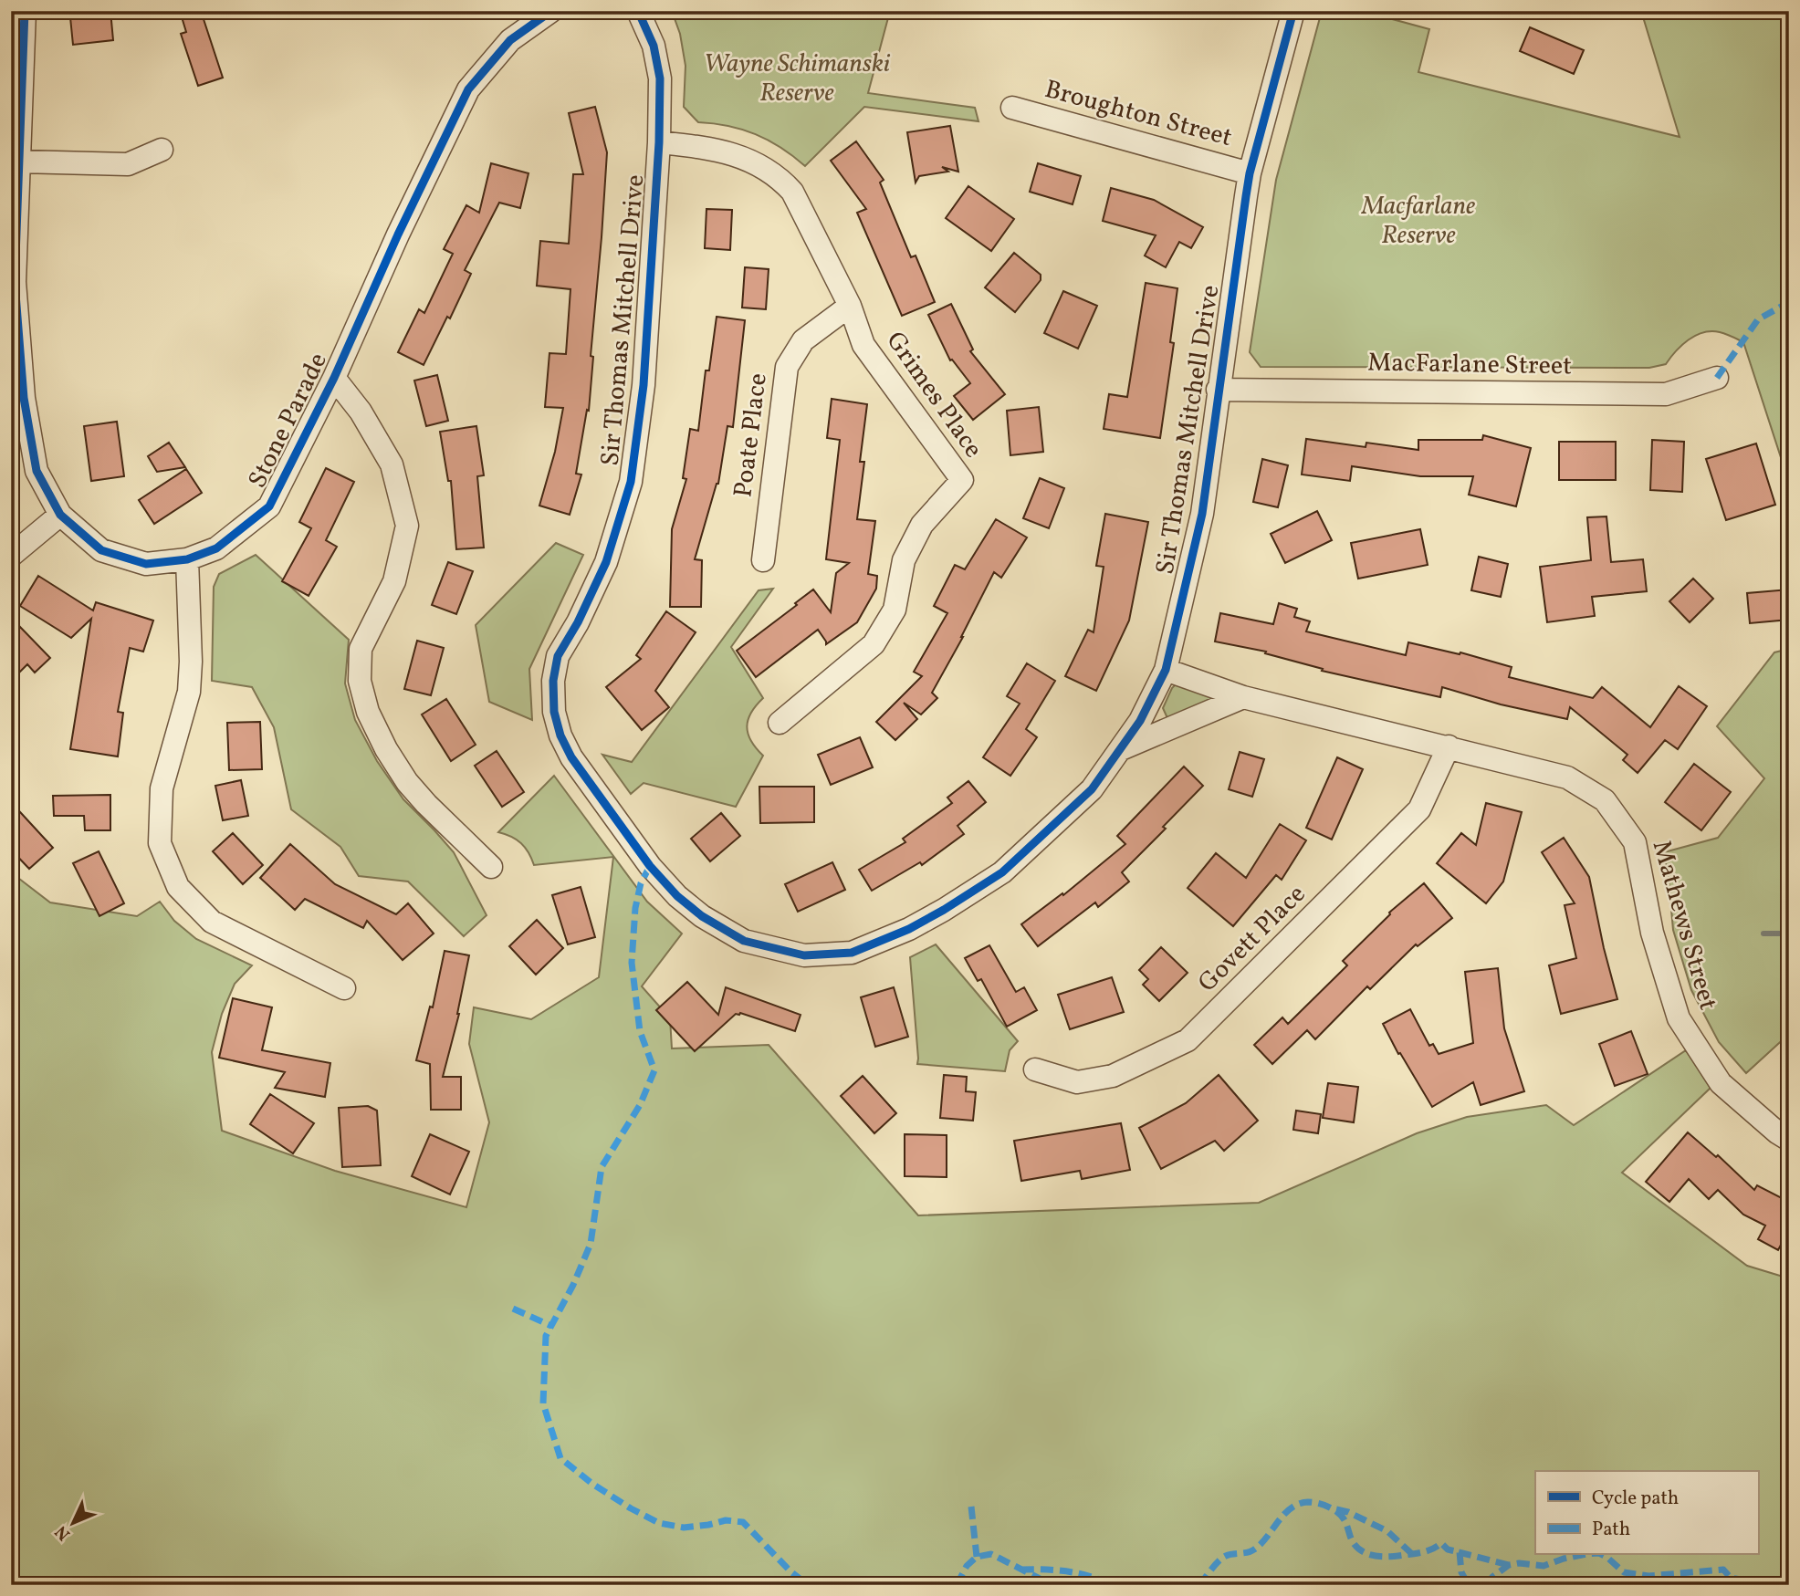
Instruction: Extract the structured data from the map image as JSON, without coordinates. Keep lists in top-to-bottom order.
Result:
{
  "streets": {
    "street": [
      "Broughton Street",
      "Sir Thomas Mitchell Drive",
      "MacFarlane Street",
      "Grimes Place",
      "Stone Parade",
      "Poate Place",
      "Mathews Street",
      "Govett Place"
    ]
  },
  "crossings": [
    ["Broughton Street", "Sir Thomas Mitchell Drive"],
    ["Sir Thomas Mitchell Drive", "MacFarlane Street"],
    ["Sir Thomas Mitchell Drive", "Grimes Place"],
    ["Sir Thomas Mitchell Drive", "Mathews Street"],
    ["Grimes Place", "Poate Place"],
    ["Mathews Street", "Govett Place"]
  ],
  "parks": ["Wayne Schimanski Reserve", "Macfarlane Reserve"],
  "legend": ["Cycle path", "Path"],
  "north": "bottom left"
}
